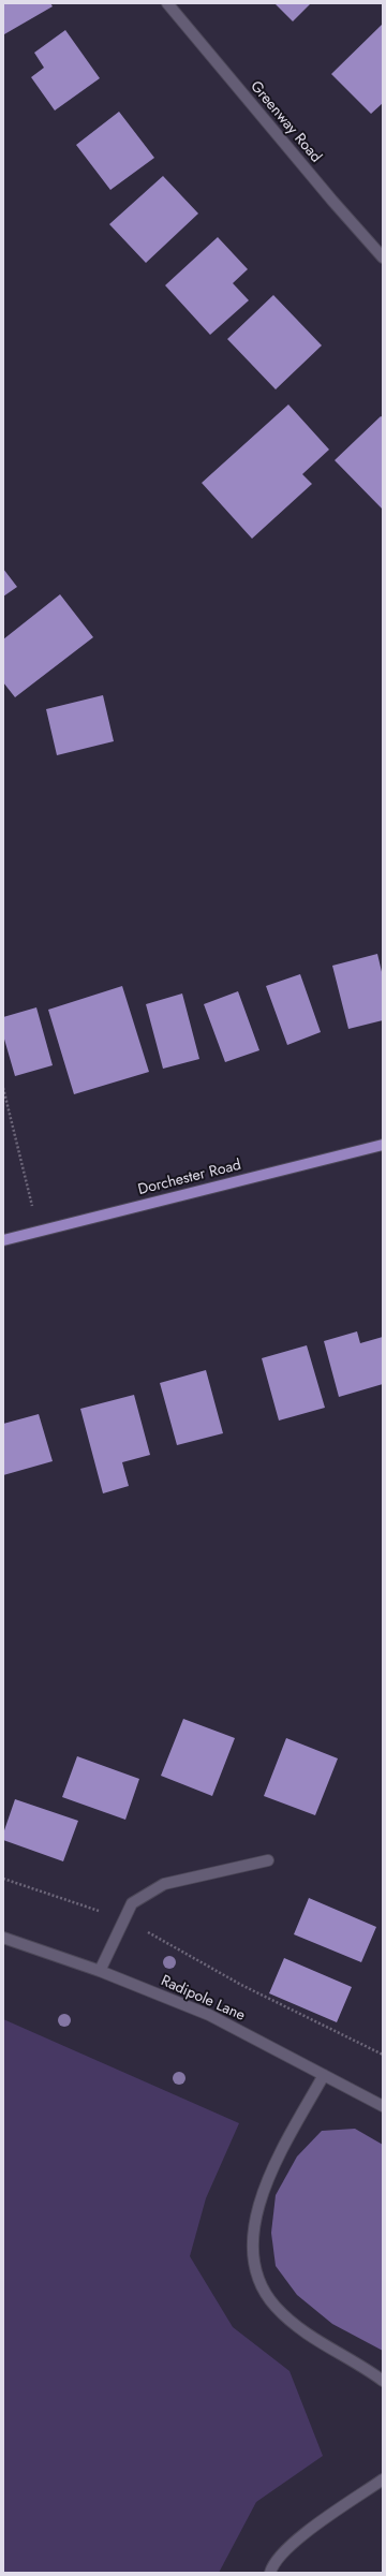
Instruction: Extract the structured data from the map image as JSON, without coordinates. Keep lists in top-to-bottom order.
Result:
{
  "streets": {
    "main road": ["Dorchester Road"],
    "street": ["Greenway Road", "Radipole Lane"]
  }
}
